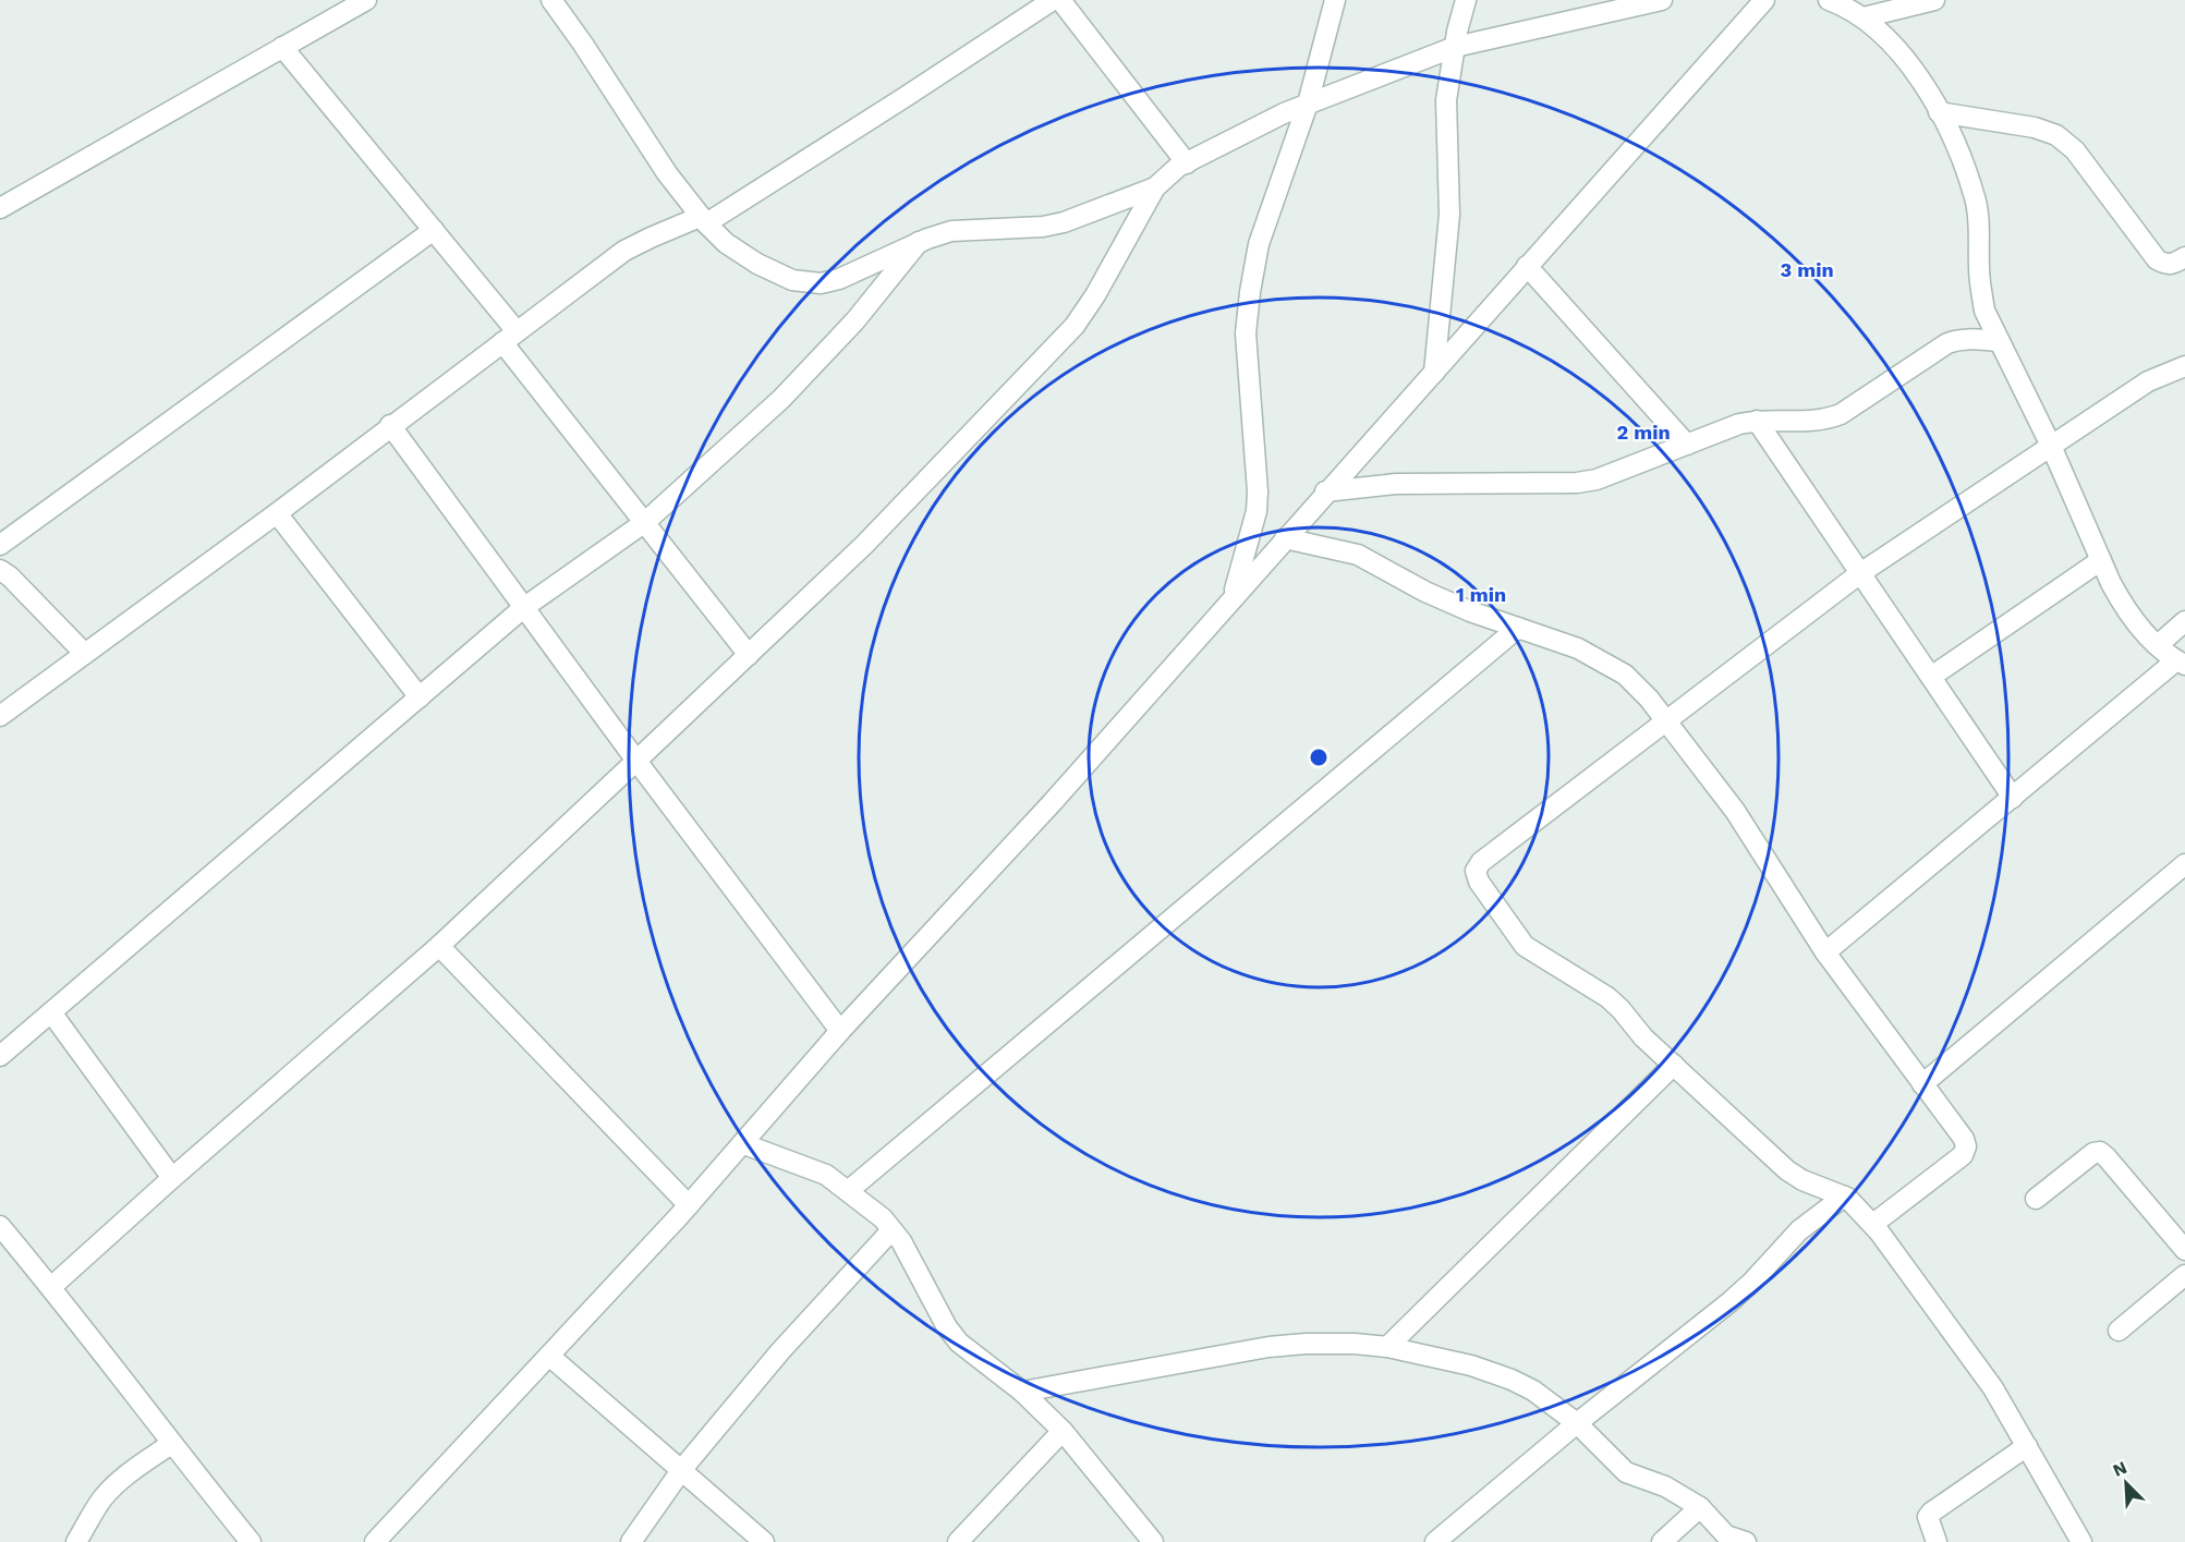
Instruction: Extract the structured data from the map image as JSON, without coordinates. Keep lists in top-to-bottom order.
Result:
{
  "north": "top left",
  "rings": ["3 min", "2 min", "1 min"]
}
